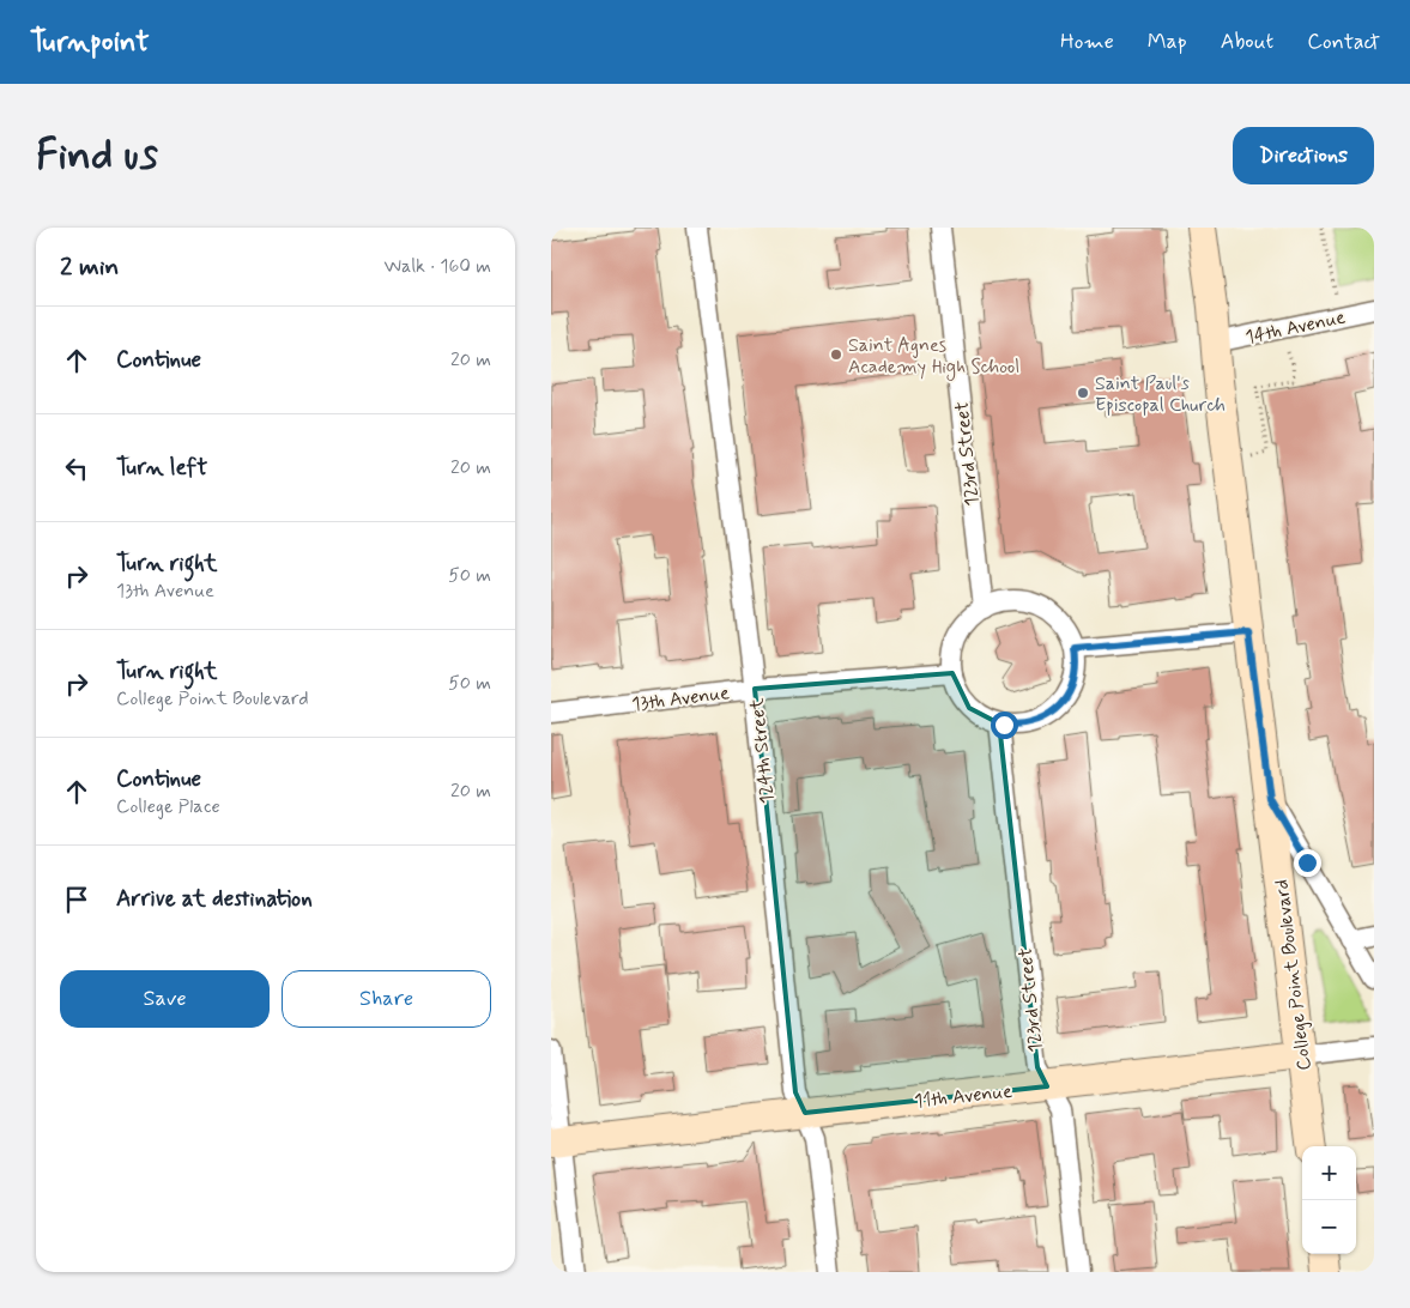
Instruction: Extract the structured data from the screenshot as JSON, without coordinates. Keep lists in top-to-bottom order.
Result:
{
  "streets": {
    "street": [
      "14th Avenue",
      "123rd Street",
      "13th Avenue",
      "124th Street",
      "College Point Boulevard",
      "11th Avenue"
    ]
  },
  "crossings": [
    ["14th Avenue", "College Point Boulevard"],
    ["123rd Street", "13th Avenue"],
    ["123rd Street", "11th Avenue"],
    ["13th Avenue", "124th Street"],
    ["124th Street", "11th Avenue"],
    ["College Point Boulevard", "11th Avenue"]
  ],
  "places": ["Saint Agnes Academy High School", "Saint Paul's Episcopal Church"],
  "page": {
    "header": "Turnpoint",
    "nav": [
      "Home",
      "Map",
      "About",
      "Contact"
    ],
    "buttons": [
      "Directions",
      ["Save", "Share"]
    ],
    "title": "Find us",
    "heading": ["2 min", "Walk · 160 m"],
    "list": [
      ["Continue", "20 m"],
      ["Turn left", "20 m"],
      ["Turn right", "13th Avenue", "50 m"],
      ["Turn right", "College Point Boulevard", "50 m"],
      ["Continue", "College Place", "20 m"],
      "Arrive at destination"
    ],
    "map_buttons": ["+", "−"]
  }
}
